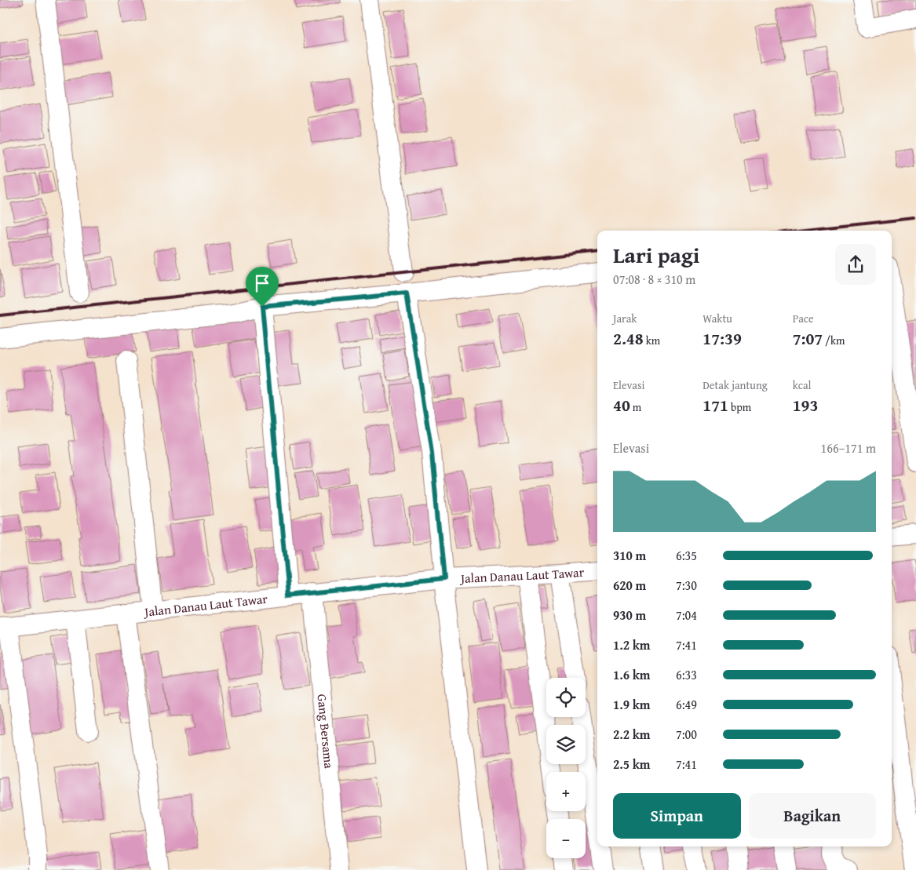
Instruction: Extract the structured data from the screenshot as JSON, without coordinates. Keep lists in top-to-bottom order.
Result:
{
  "streets": {
    "street": ["Jalan Danau Laut Tawar", "Gang Bersama"]
  },
  "crossings": [
    ["Jalan Danau Laut Tawar", "Gang Bersama"]
  ],
  "page": {
    "heading": ["Lari pagi", "07:08 · 8 × 310 m"],
    "stats": [
      ["Jarak", "2.48 km"],
      ["Waktu", "17:39"],
      ["Pace", "7:07 /km"],
      ["Elevasi", "40 m"],
      ["Detak jantung", "171 bpm"],
      ["kcal", "193"]
    ],
    "chart": ["Elevasi", "166–171 m"],
    "list": [
      {
        "name": "310 m",
        "note": "6:35"
      },
      {
        "name": "620 m",
        "note": "7:30"
      },
      {
        "name": "930 m",
        "note": "7:04"
      },
      {
        "name": "1.2 km",
        "note": "7:41"
      },
      {
        "name": "1.6 km",
        "note": "6:33"
      },
      {
        "name": "1.9 km",
        "note": "6:49"
      },
      {
        "name": "2.2 km",
        "note": "7:00"
      },
      {
        "name": "2.5 km",
        "note": "7:41"
      }
    ],
    "map_buttons": ["+", "−"],
    "buttons": ["Simpan", "Bagikan"]
  }
}
